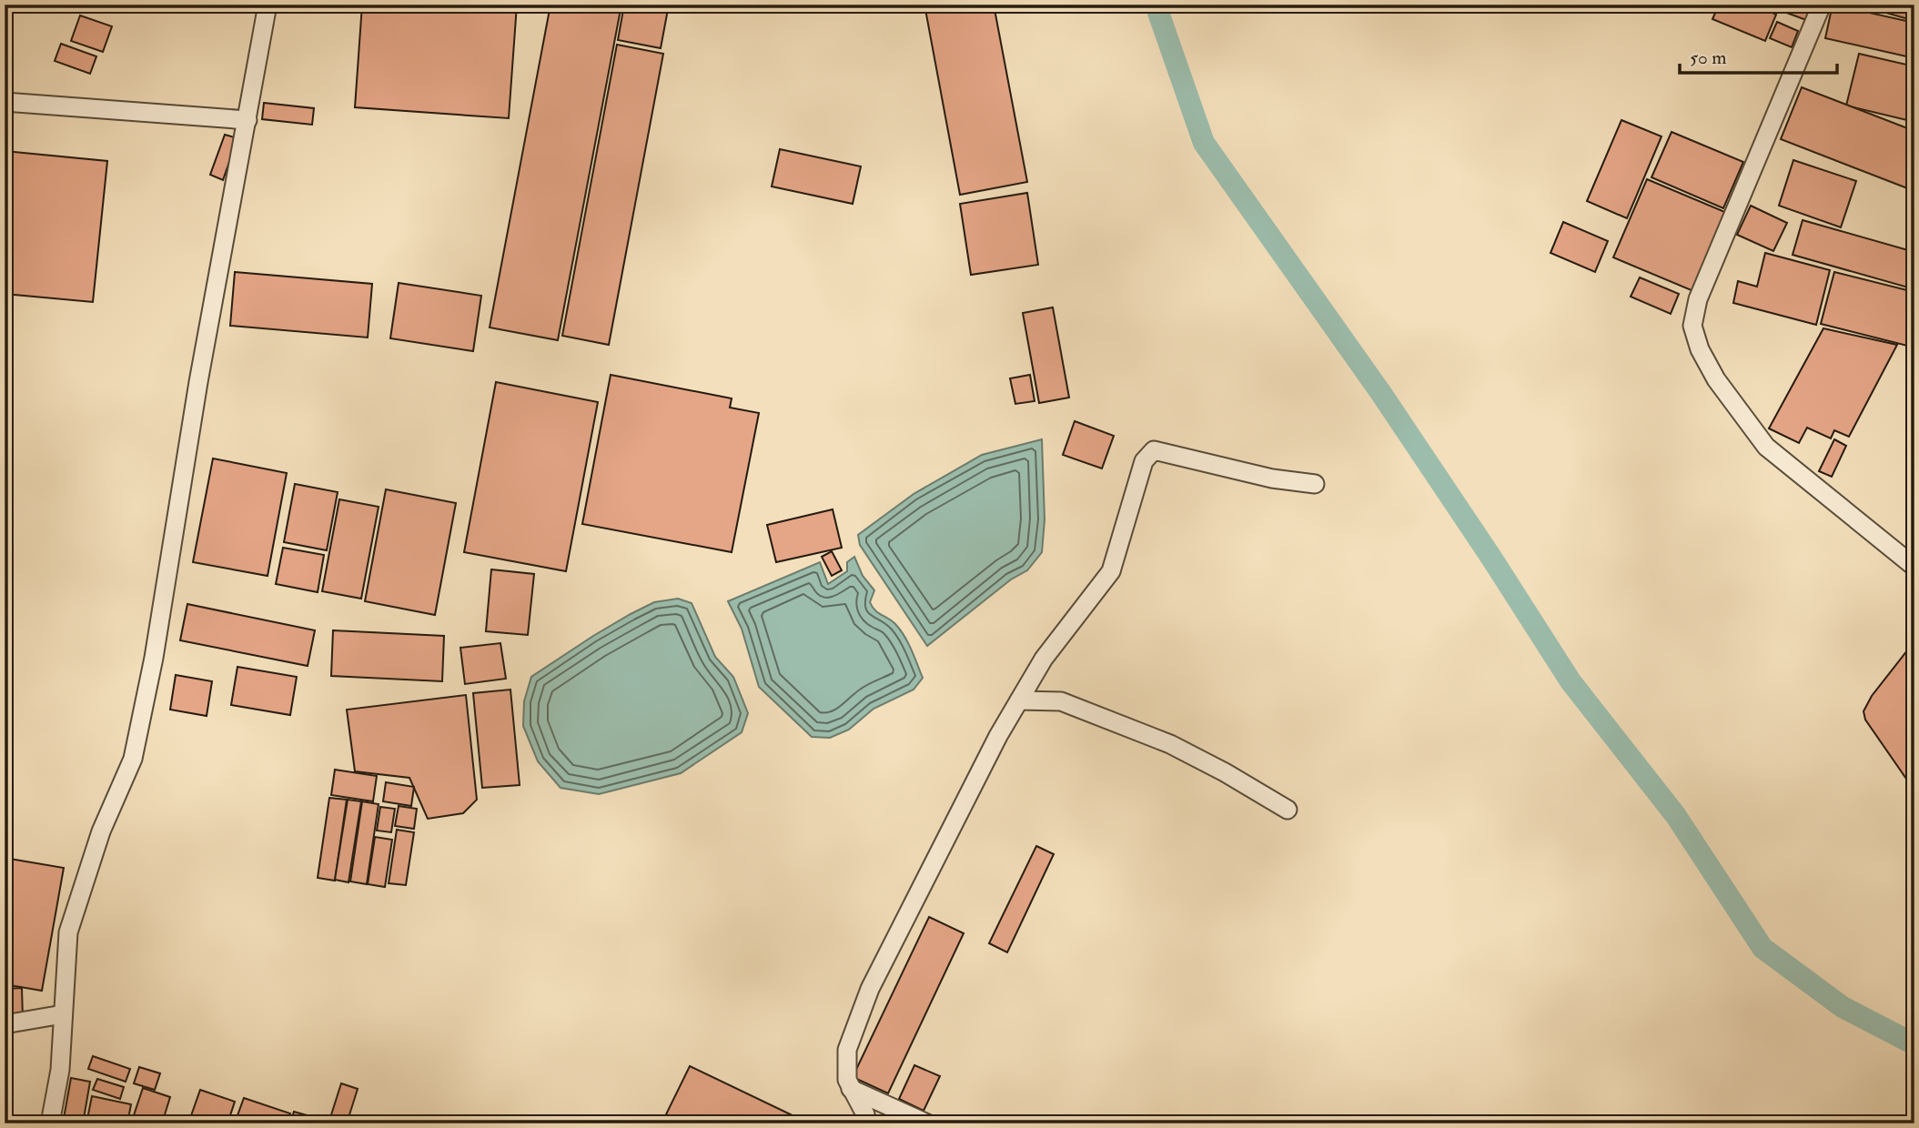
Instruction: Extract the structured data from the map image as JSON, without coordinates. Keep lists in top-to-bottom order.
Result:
{
  "scale_bar": "50 m"
}
